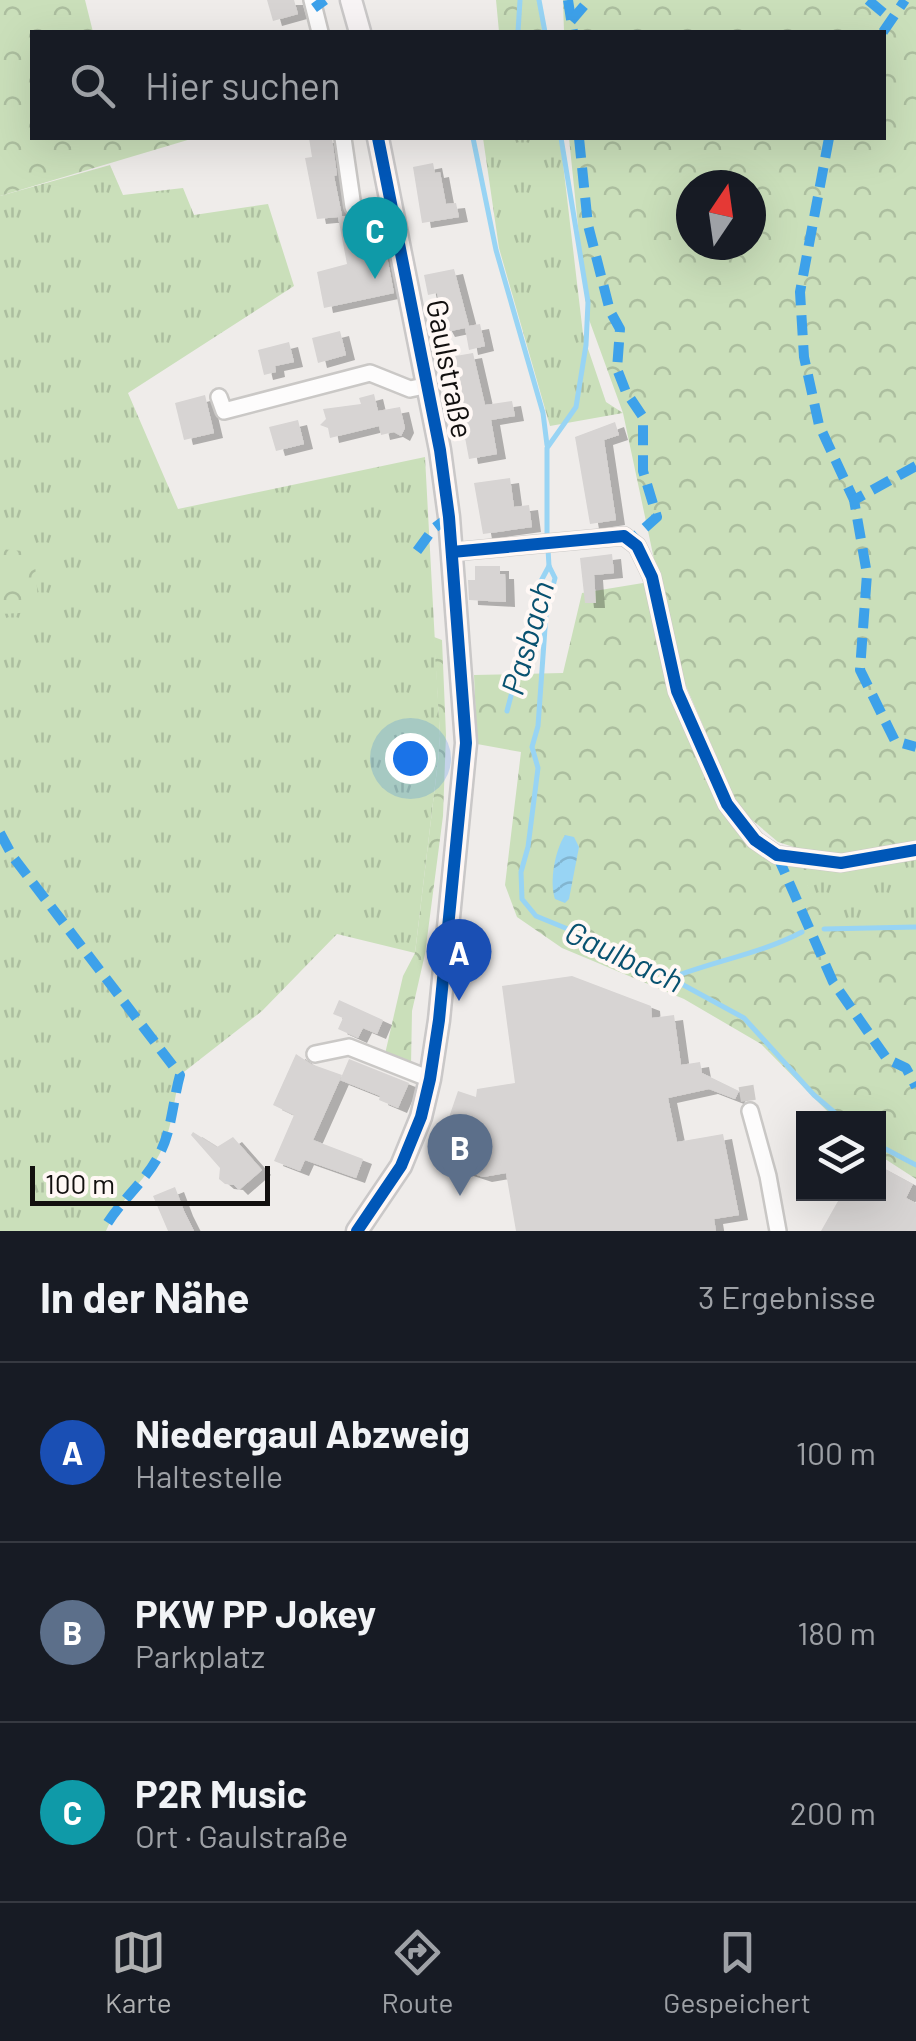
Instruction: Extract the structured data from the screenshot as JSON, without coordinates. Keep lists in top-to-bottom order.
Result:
{
  "streets": {
    "main road": ["Gaulstraße"]
  },
  "water": ["Pasbach", "Gaulbach"],
  "scale_bar": "100 m",
  "north": "top",
  "page": {
    "search": "Hier suchen",
    "pins": ["C", "A", "B"],
    "scale": "100 m",
    "heading": ["In der Nähe", "3 Ergebnisse"],
    "list": [
      {
        "mark": "A",
        "name": "Niedergaul Abzweig",
        "note": "Haltestelle",
        "value": "100 m"
      },
      {
        "mark": "B",
        "name": "PKW PP Jokey",
        "note": "Parkplatz",
        "value": "180 m"
      },
      {
        "mark": "C",
        "name": "P2R Music",
        "note": "Ort · Gaulstraße",
        "value": "200 m"
      }
    ],
    "nav": ["Karte", "Route", "Gespeichert"]
  }
}
